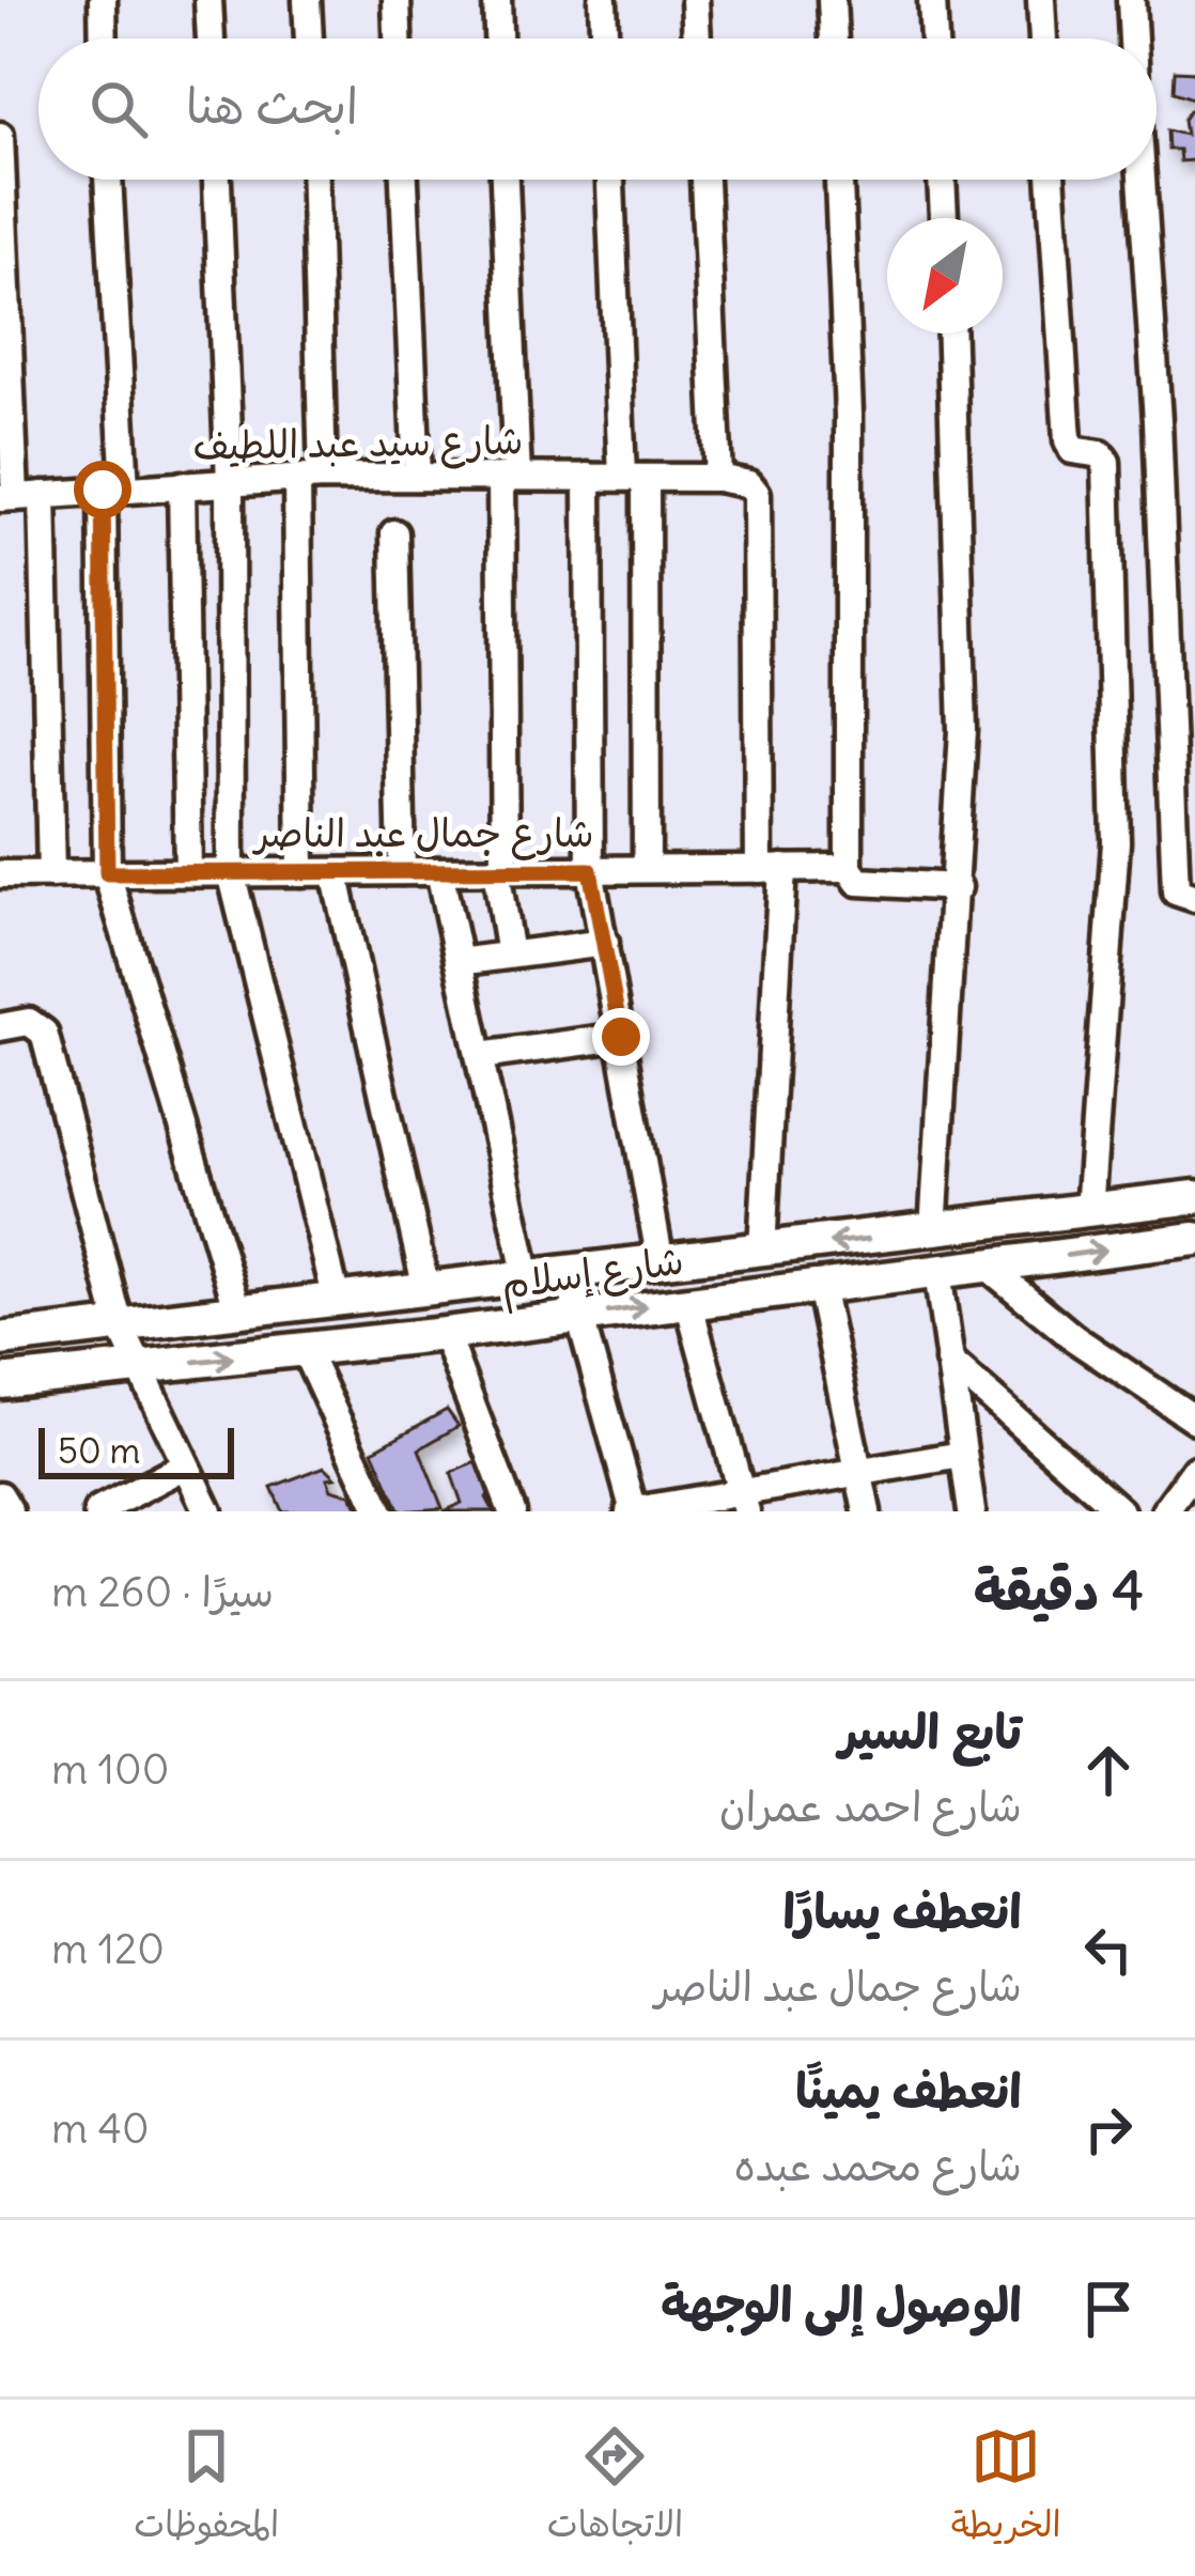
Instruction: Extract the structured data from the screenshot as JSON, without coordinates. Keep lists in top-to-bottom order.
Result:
{
  "streets": {
    "street": ["شارع سيد عبد اللطيف", "شارع جمال عبد الناصر", "شارع إسلام"]
  },
  "scale_bar": "50 m",
  "north": "bottom left",
  "page": {
    "search": "ابحث هنا",
    "scale": "50 m",
    "heading": ["4 دقيقة", "سيرًا · 260 m"],
    "list": [
      ["تابع السير", "شارع احمد عمران", "100 m"],
      ["انعطف يسارًا", "شارع جمال عبد الناصر", "120 m"],
      ["انعطف يمينًا", "شارع محمد عبده", "40 m"],
      "الوصول إلى الوجهة"
    ],
    "nav": ["الخريطة", "الاتجاهات", "المحفوظات"]
  }
}
